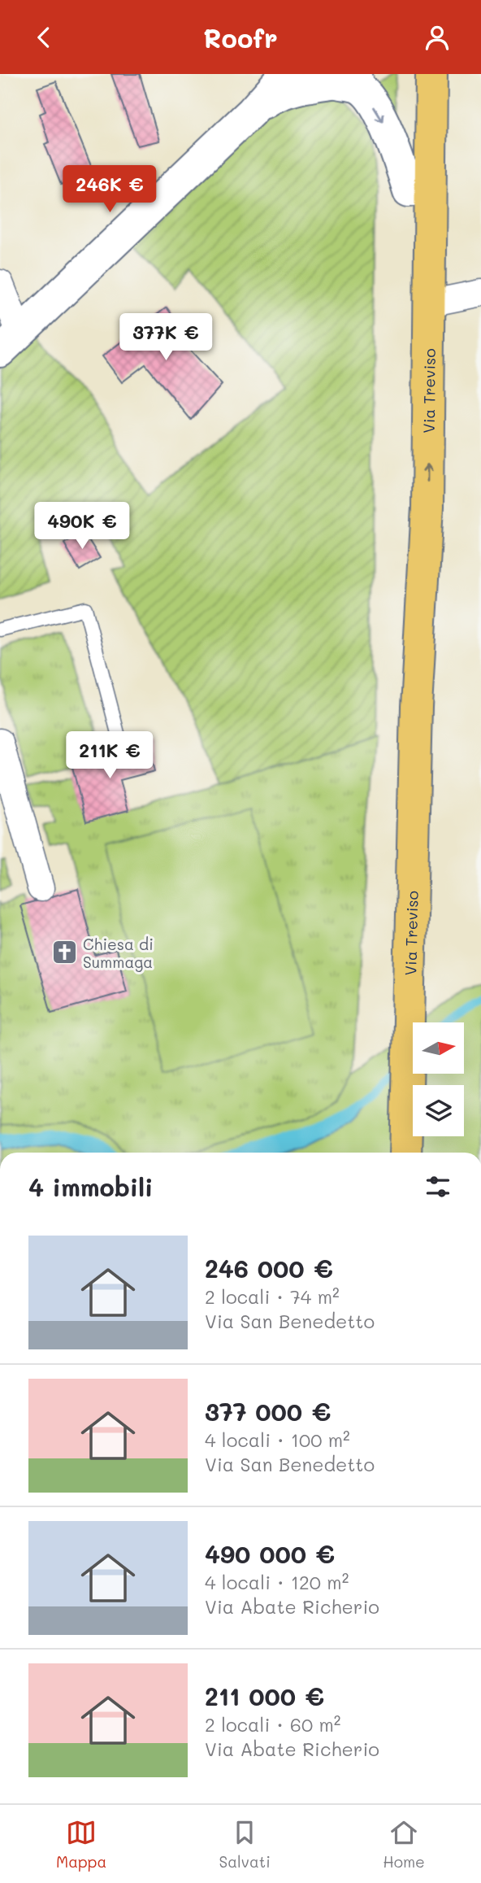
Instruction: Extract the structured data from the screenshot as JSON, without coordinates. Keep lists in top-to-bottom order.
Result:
{
  "streets": {
    "main road": ["Via Treviso"]
  },
  "places": {
    "church": ["Chiesa di Summaga"]
  },
  "north": "right",
  "page": {
    "header": "Roofr",
    "price": [
      "246K €",
      "377K €",
      "490K €",
      "211K €"
    ],
    "heading": "4 immobili",
    "list": [
      {
        "name": "246 000 €",
        "note": "2 locali · 74 m² · Via San Benedetto"
      },
      {
        "name": "377 000 €",
        "note": "4 locali · 100 m² · Via San Benedetto"
      },
      {
        "name": "490 000 €",
        "note": "4 locali · 120 m² · Via Abate Richerio"
      },
      {
        "name": "211 000 €",
        "note": "2 locali · 60 m² · Via Abate Richerio"
      }
    ],
    "tabs": ["Mappa", "Salvati", "Home"]
  }
}
